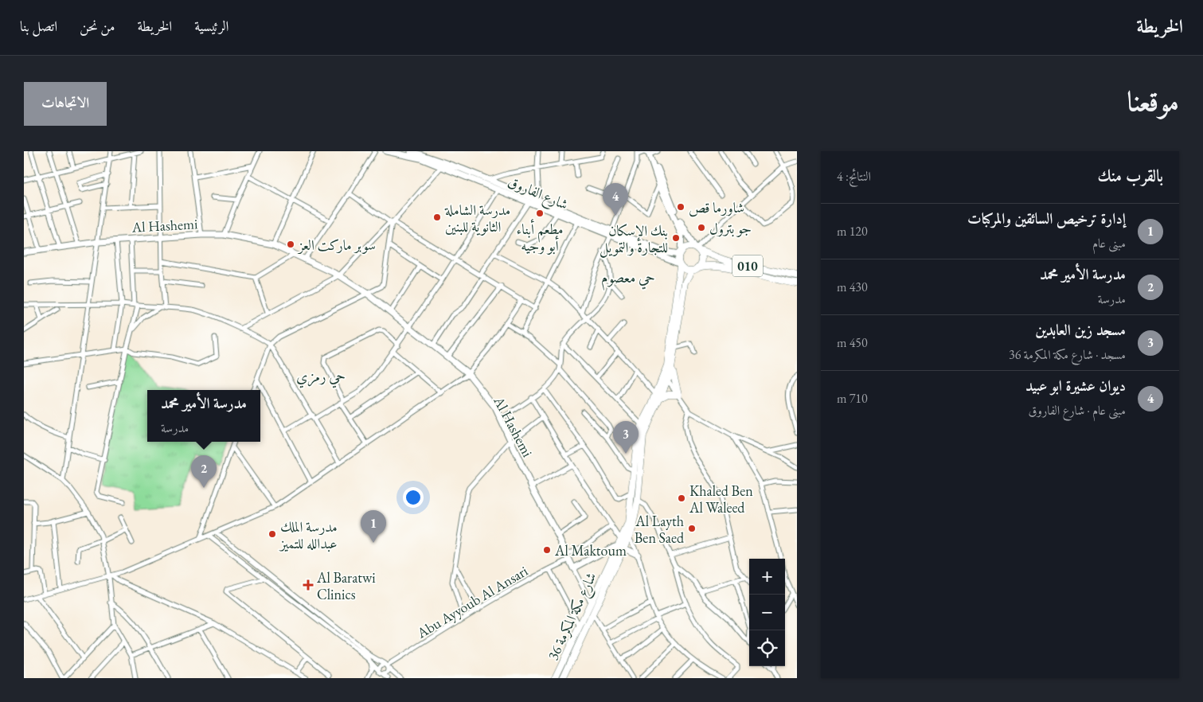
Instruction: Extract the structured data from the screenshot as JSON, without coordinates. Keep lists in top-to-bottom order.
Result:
{
  "streets": {
    "main road": ["010", "شارع مكة المكرمة 36"],
    "street": ["شارع الفاروق", "Al Hashemi", "Abu Ayyoub Al Ansari"]
  },
  "crossings": [
    ["شارع الفاروق", "010"],
    ["شارع الفاروق", "شارع مكة المكرمة 36"],
    ["Al Hashemi", "Abu Ayyoub Al Ansari"],
    ["010", "شارع مكة المكرمة 36"]
  ],
  "districts": ["حي معصوم", "حي رمزي"],
  "places": {
    "other": [
      "شاورما قص",
      "مطعم أبناء أبو وجيه",
      "مدرسة الشاملة الثانوية للبنين",
      "جو بترول",
      "بنك الإسكان للتجارة والتمويل",
      "سوبر ماركت العز",
      "Khaled Ben Al Waleed",
      "Al Layth Ben Saed",
      "مدرسة الملك عبدالله للتميز",
      "Al Maktoum"
    ],
    "health": ["Al Baratwi Clinics"]
  },
  "page": {
    "header": "الخريطة",
    "nav": [
      "الرئيسية",
      "الخريطة",
      "من نحن",
      "اتصل بنا"
    ],
    "title": "موقعنا",
    "buttons": "الاتجاهات",
    "heading": ["بالقرب منك", "النتائج: 4"],
    "pins": [
      "4",
      "3",
      "2",
      "1"
    ],
    "list": [
      {
        "mark": "1",
        "name": "إدارة ترخيص السائقين والمركبات",
        "note": "مبنى عام",
        "value": "120 m"
      },
      {
        "mark": "2",
        "name": "مدرسة الأمير محمد",
        "note": "مدرسة",
        "value": "430 m"
      },
      {
        "mark": "3",
        "name": "مسجد زين العابدين",
        "note": "مسجد · شارع مكة المكرمة 36",
        "value": "450 m"
      },
      {
        "mark": "4",
        "name": "ديوان عشيرة ابو عبيد",
        "note": "مبنى عام · شارع الفاروق",
        "value": "710 m"
      }
    ],
    "popup": ["مدرسة الأمير محمد", "مدرسة"],
    "map_buttons": ["+", "−"]
  }
}
